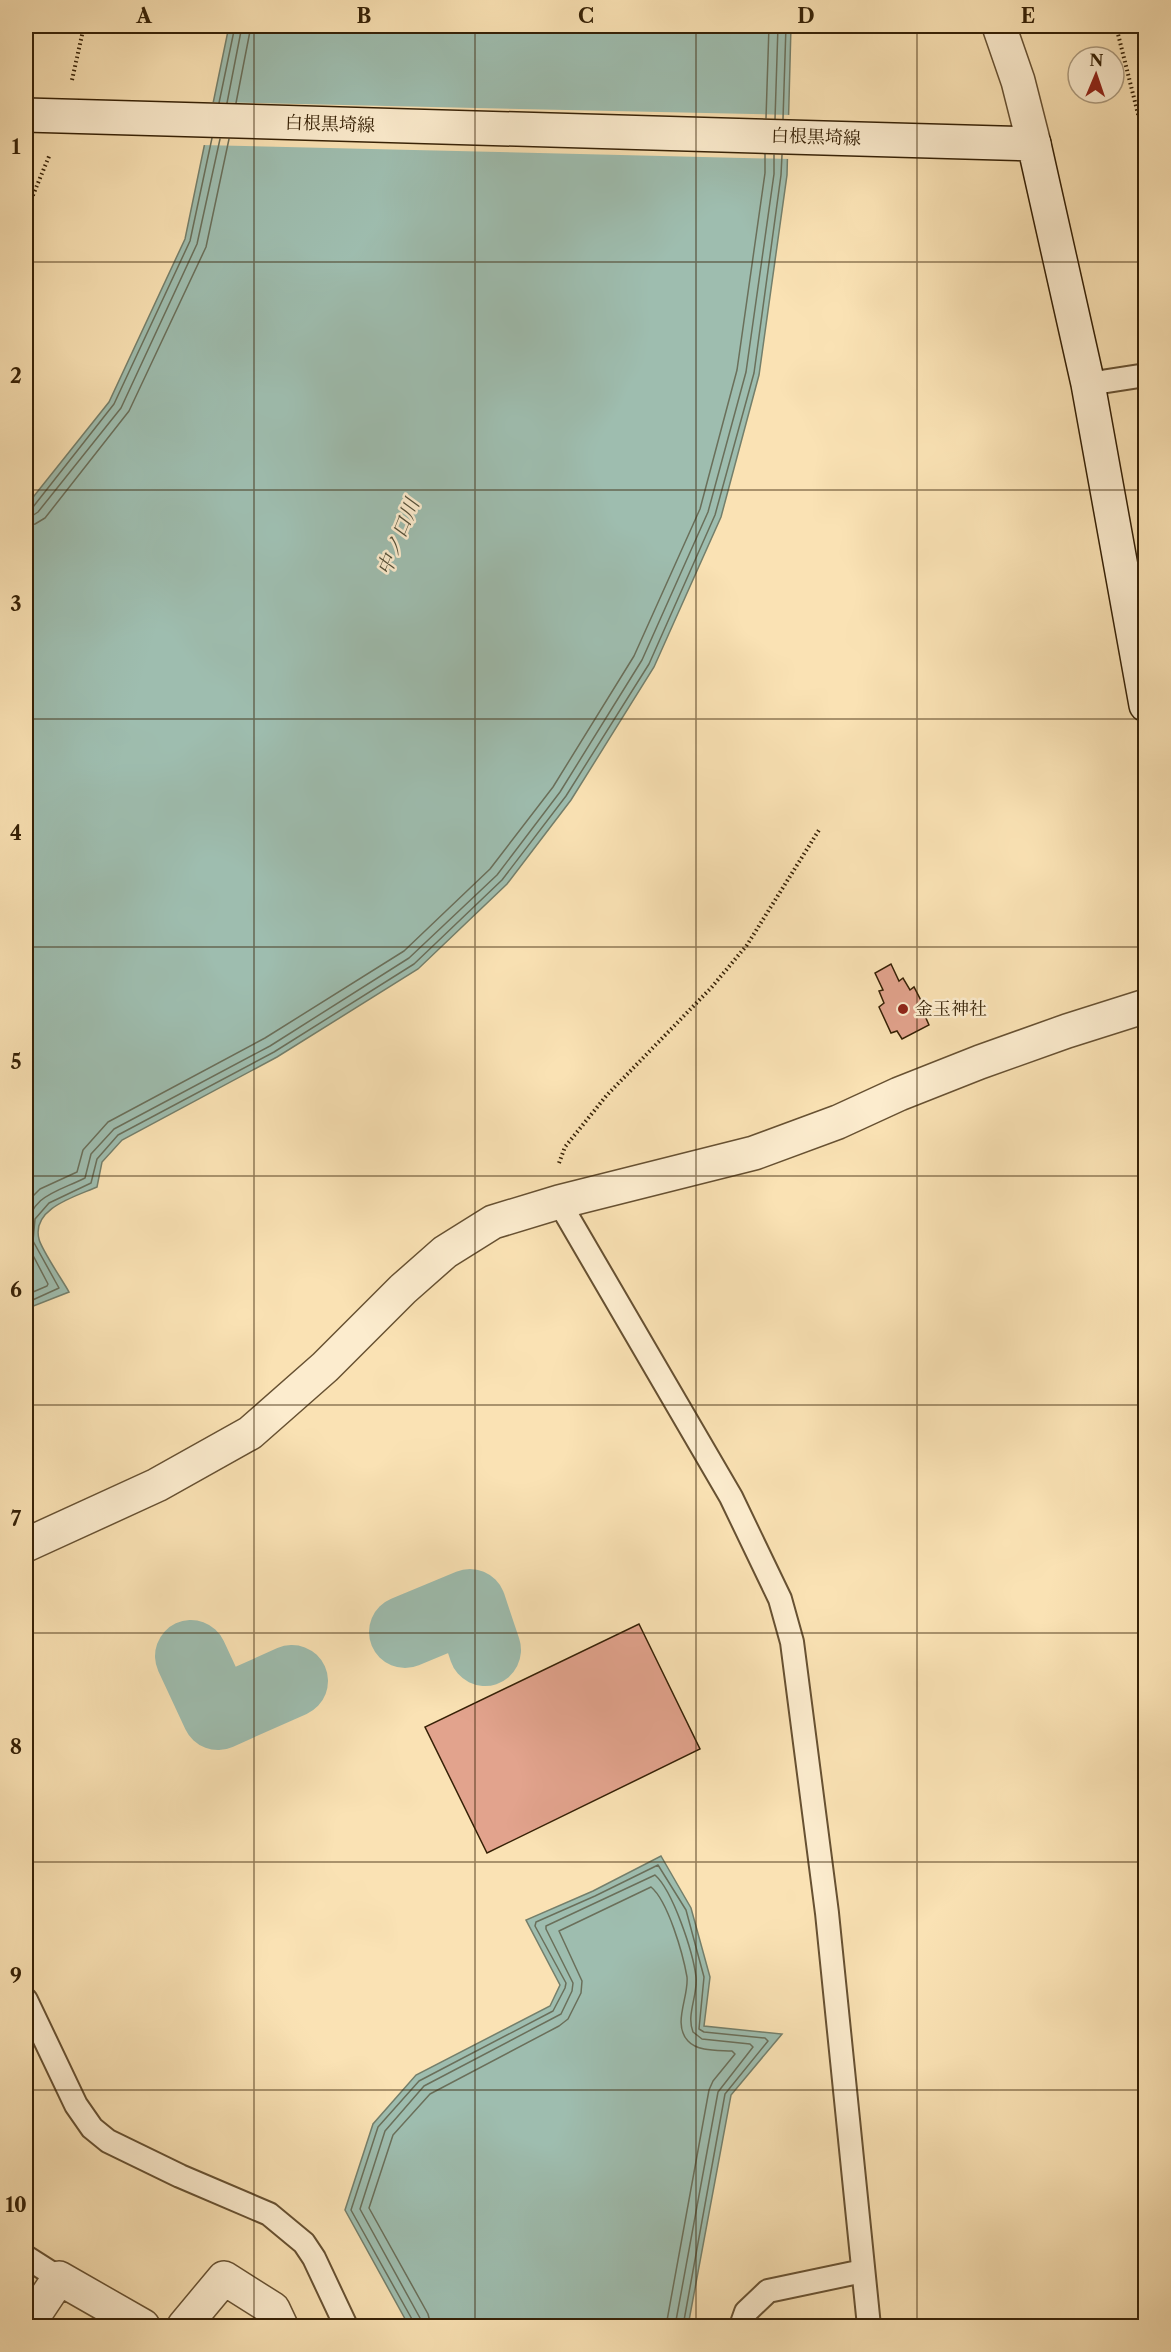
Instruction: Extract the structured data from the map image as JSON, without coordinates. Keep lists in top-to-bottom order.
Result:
{
  "streets": {
    "street": ["白根黒埼線"]
  },
  "water": ["中ノ口川"],
  "places": ["金玉神社"],
  "north": "top",
  "grid": {
    "columns": [
      "A",
      "B",
      "C",
      "D",
      "E"
    ],
    "rows": [
      "1",
      "2",
      "3",
      "4",
      "5",
      "6",
      "7",
      "8",
      "9",
      "10"
    ]
  }
}
